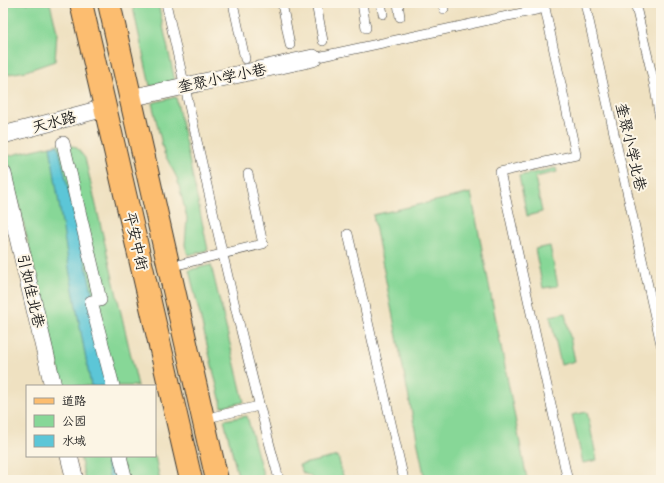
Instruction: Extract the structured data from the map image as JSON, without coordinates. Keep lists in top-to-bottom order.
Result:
{
  "streets": {
    "main road": ["平安中街"],
    "street": ["奎聚小学小巷", "天水路", "引如佳北巷"],
    "lane": ["奎聚小学北巷"]
  },
  "crossings": [
    ["奎聚小学小巷", "平安中街"],
    ["天水路", "平安中街"]
  ],
  "legend": ["道路", "公园", "水域"]
}
